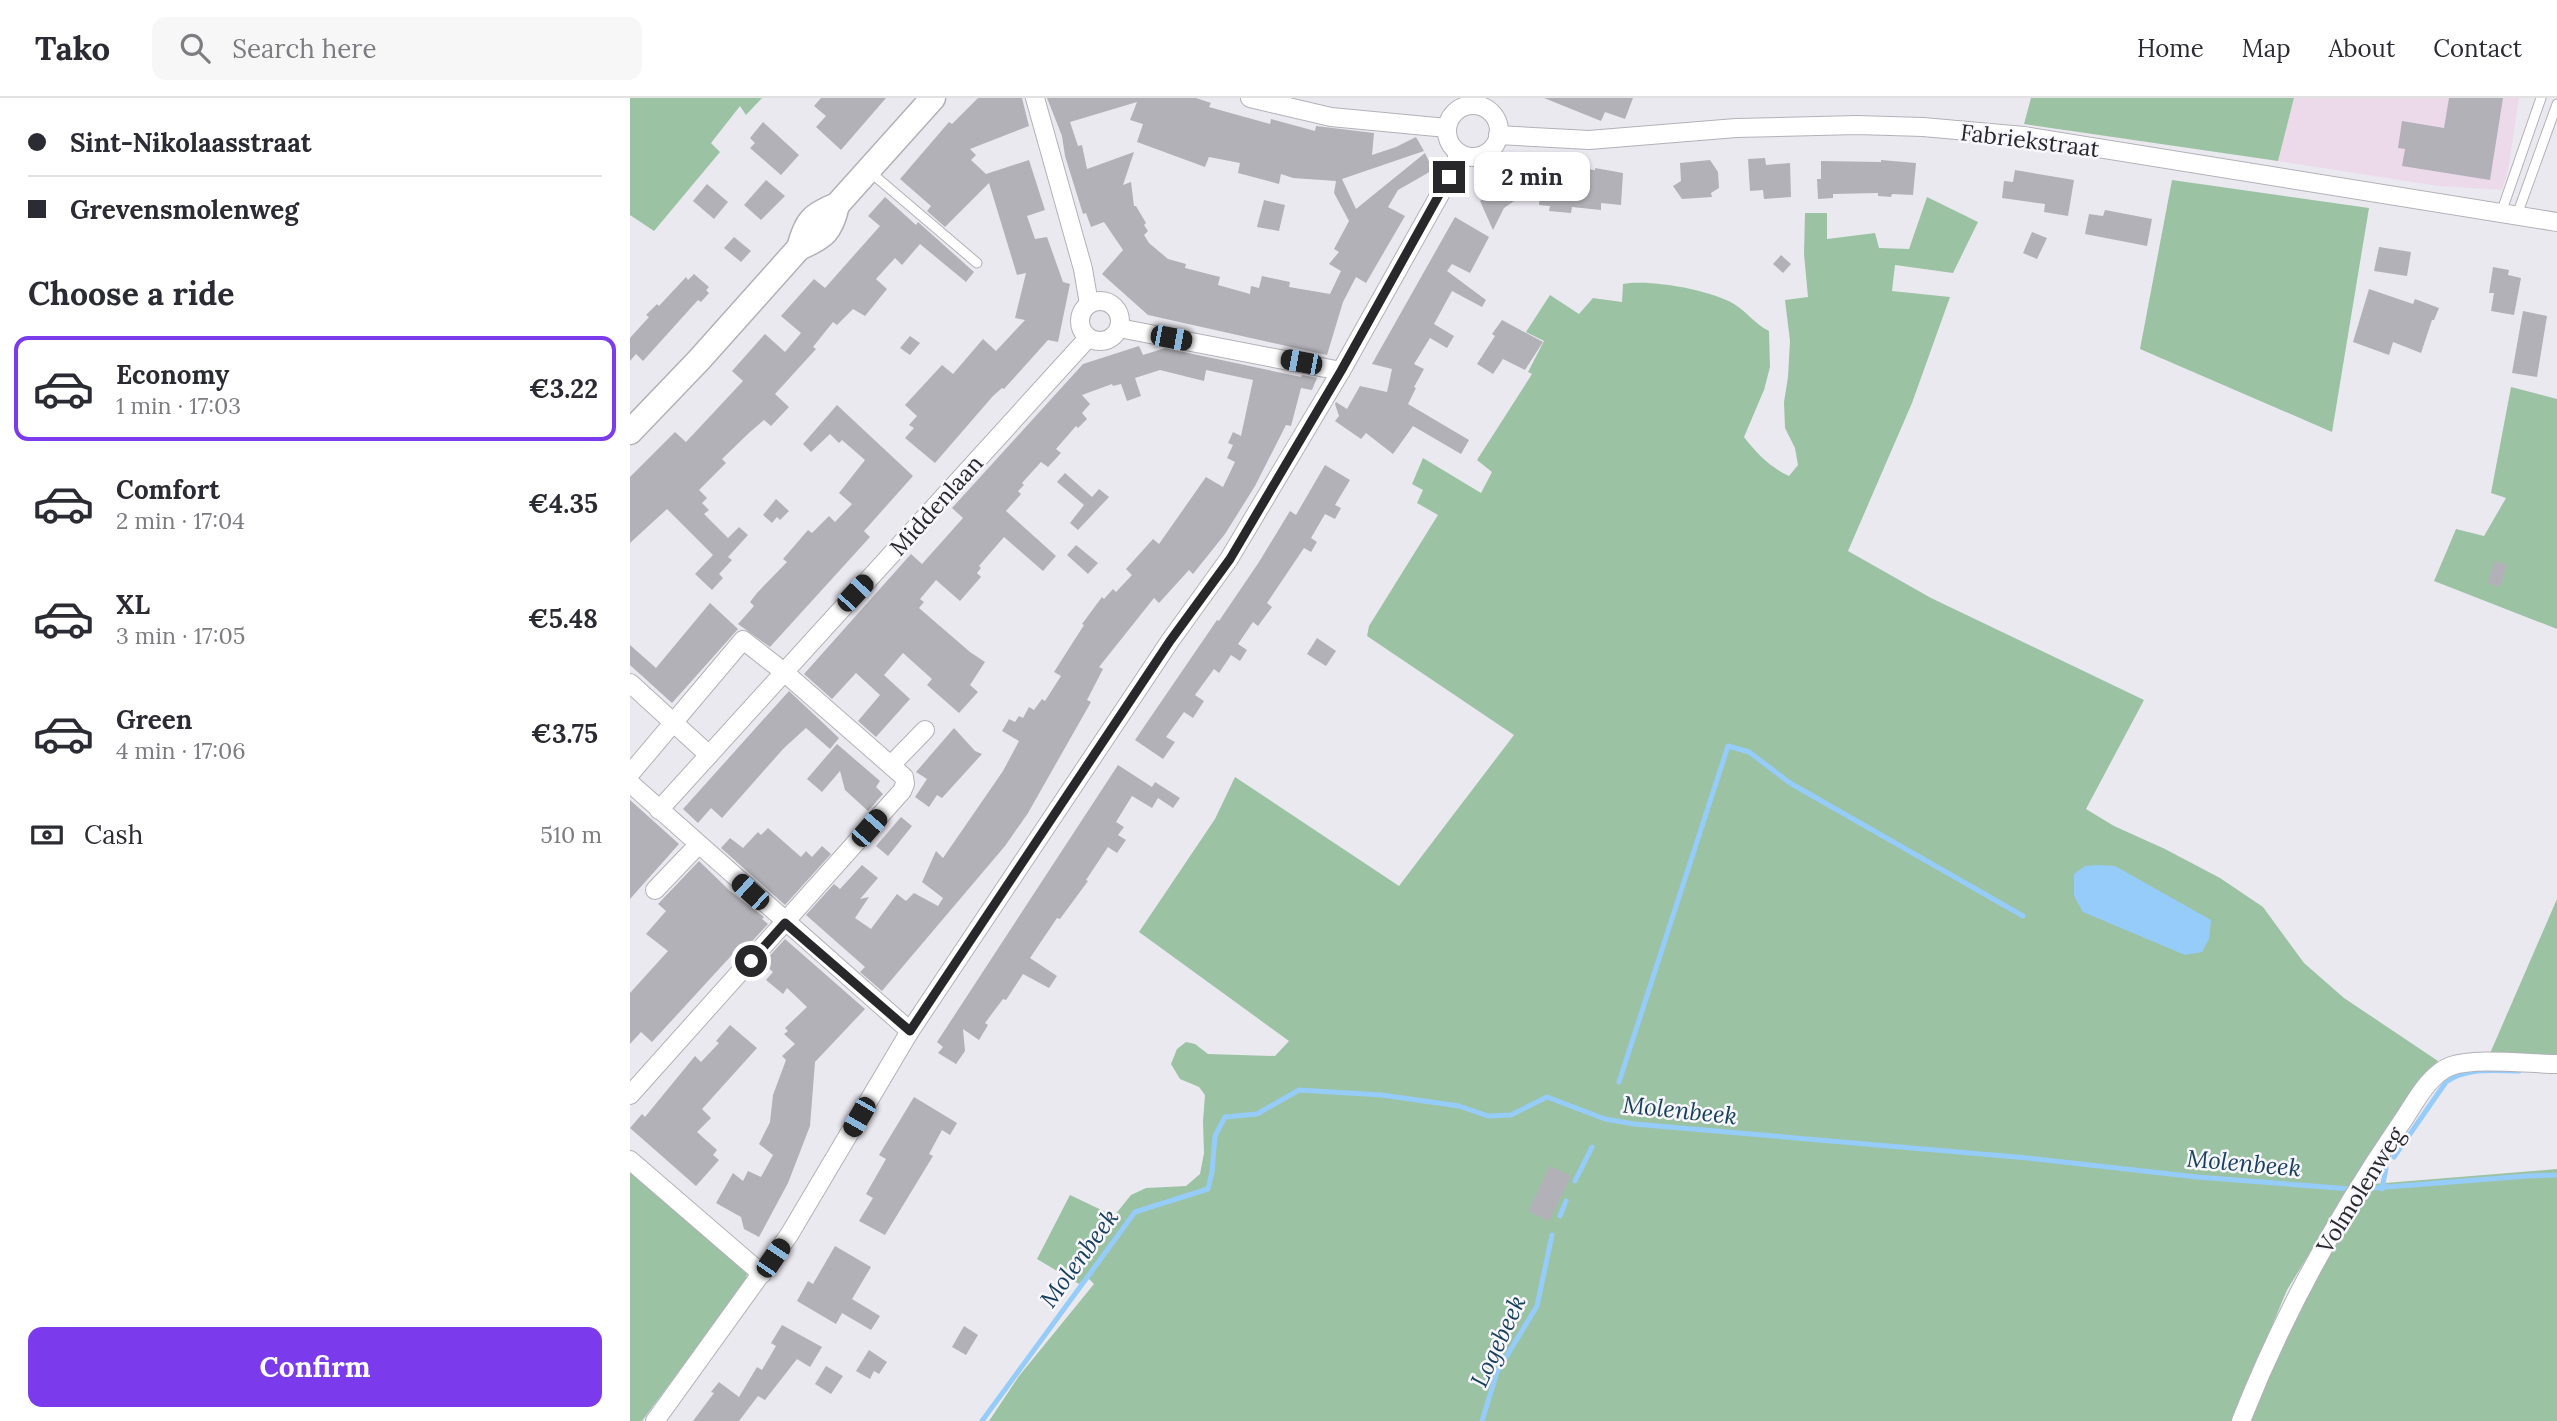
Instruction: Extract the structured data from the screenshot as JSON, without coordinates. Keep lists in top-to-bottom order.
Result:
{
  "streets": {
    "street": ["Fabriekstraat", "Middenlaan", "Volmolenweg"]
  },
  "water": ["Molenbeek", "Logebeek"],
  "page": {
    "header": "Tako",
    "search": "Search here",
    "nav": [
      "Home",
      "Map",
      "About",
      "Contact"
    ],
    "banner": ["Sint-Nikolaasstraat", "Grevensmolenweg"],
    "bubble": "2 min",
    "heading": "Choose a ride",
    "list": [
      {
        "name": "Economy",
        "note": "1 min · 17:03",
        "value": "€3.22"
      },
      {
        "name": "Comfort",
        "note": "2 min · 17:04",
        "value": "€4.35"
      },
      {
        "name": "XL",
        "note": "3 min · 17:05",
        "value": "€5.48"
      },
      {
        "name": "Green",
        "note": "4 min · 17:06",
        "value": "€3.75"
      }
    ],
    "pay": ["Cash", "510 m"],
    "buttons": "Confirm"
  }
}
